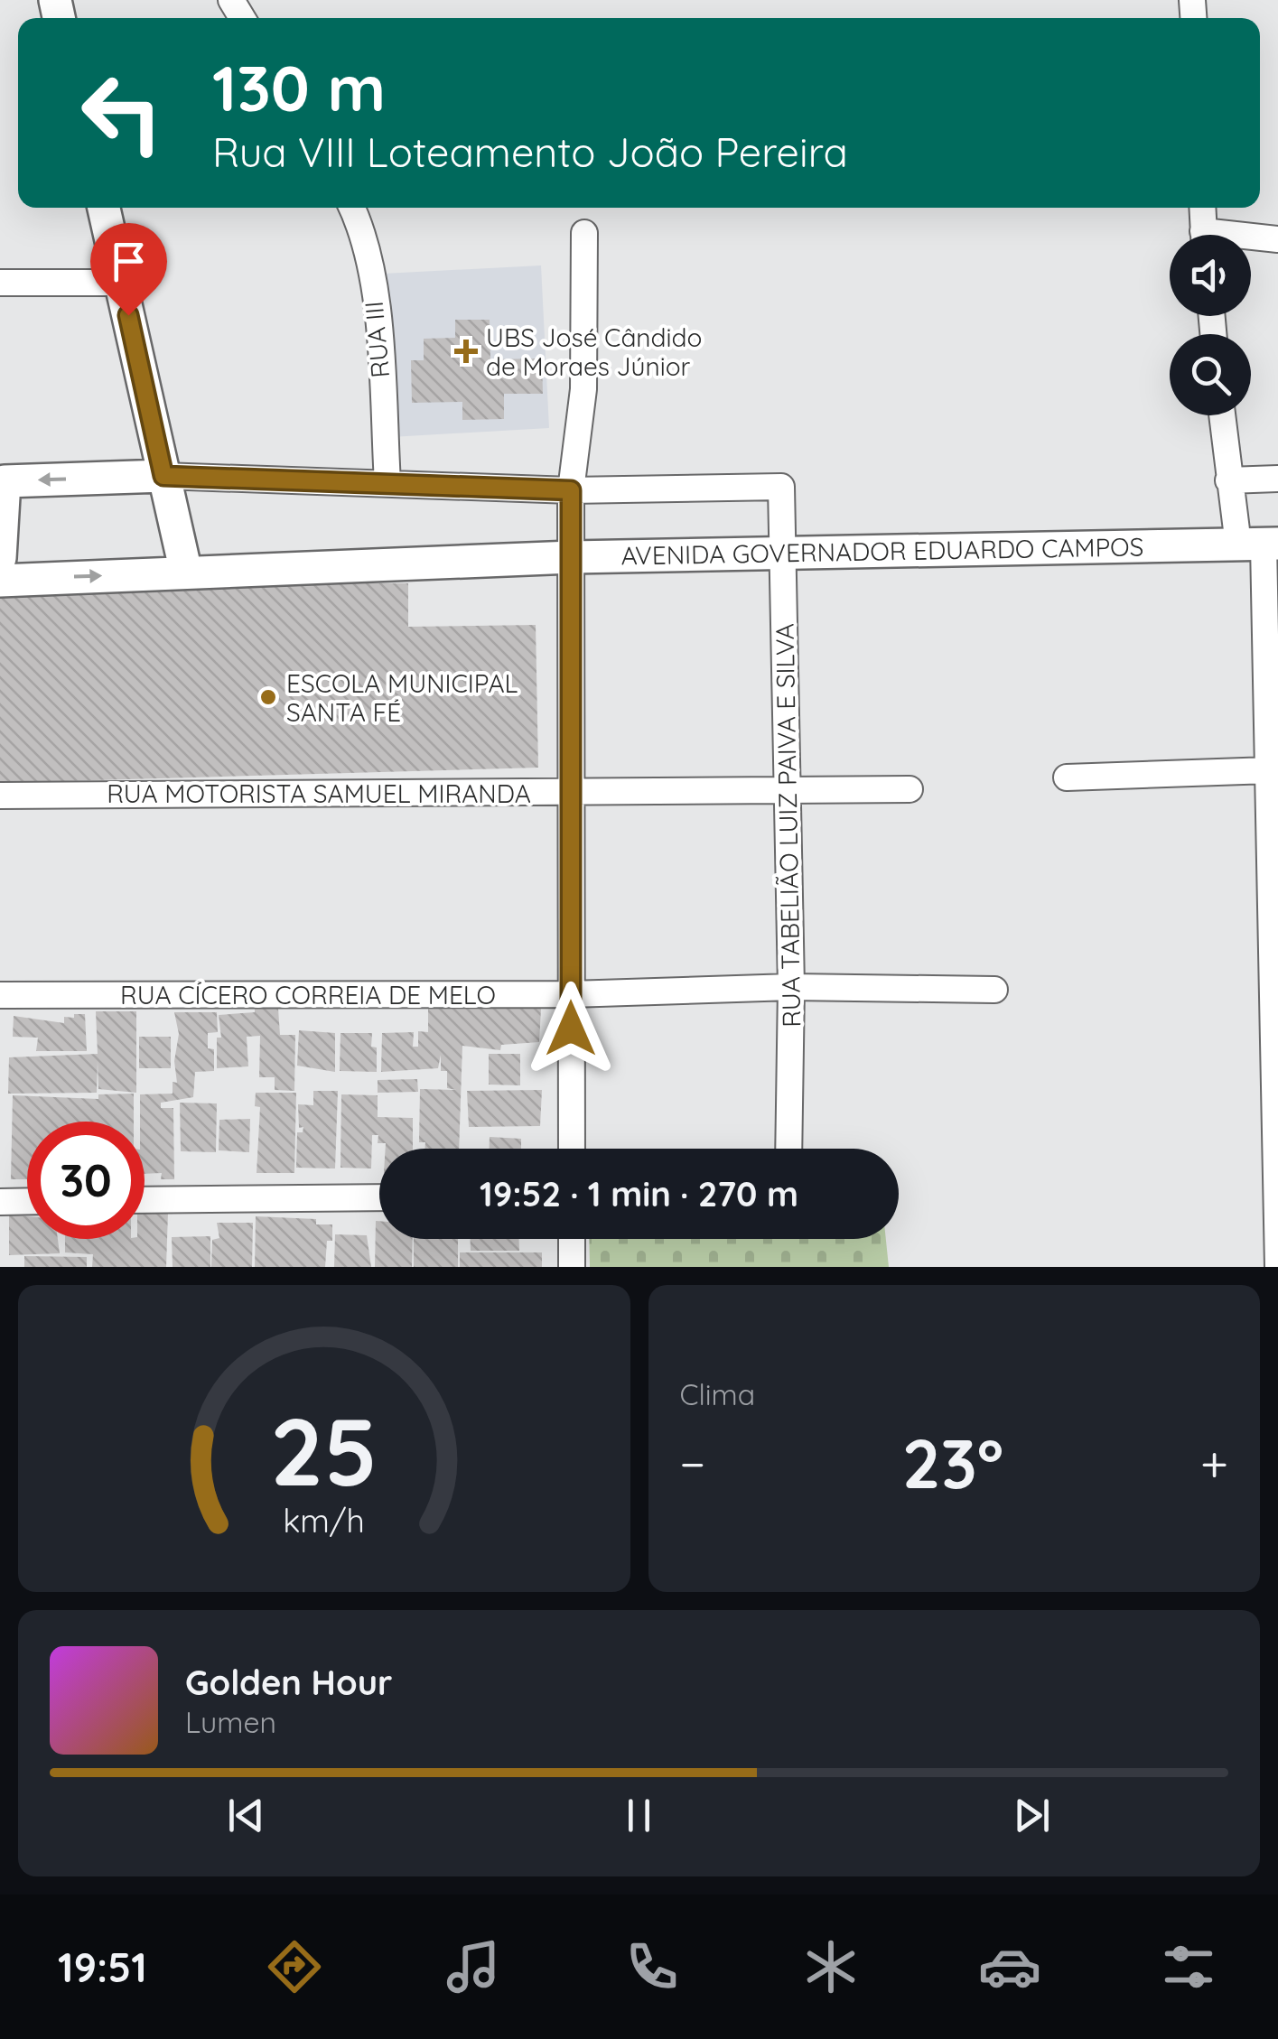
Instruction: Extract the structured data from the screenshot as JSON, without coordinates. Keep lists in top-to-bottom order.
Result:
{
  "streets": {
    "street": [
      "RUA III",
      "AVENIDA GOVERNADOR EDUARDO CAMPOS",
      "RUA MOTORISTA SAMUEL MIRANDA",
      "RUA TABELIÃO LUIZ PAIVA E SILVA",
      "RUA CÍCERO CORREIA DE MELO"
    ]
  },
  "crossings": [
    ["AVENIDA GOVERNADOR EDUARDO CAMPOS", "RUA TABELIÃO LUIZ PAIVA E SILVA"],
    ["RUA MOTORISTA SAMUEL MIRANDA", "RUA TABELIÃO LUIZ PAIVA E SILVA"],
    ["RUA TABELIÃO LUIZ PAIVA E SILVA", "RUA CÍCERO CORREIA DE MELO"]
  ],
  "places": {
    "health": ["UBS José Cândido de Moraes Júnior"],
    "other": ["ESCOLA MUNICIPAL SANTA FÉ"]
  },
  "page": {
    "turn": ["130 m", "Rua VIII Loteamento João Pereira"],
    "limit": "30",
    "trip": "19:52 · 1 min · 270 m",
    "tile": "Clima",
    "heat": ["−", "23°", "+"],
    "song": ["Golden Hour", "Lumen"],
    "tabs": "19:51",
    "gauge": ["25", "km/h"]
  }
}
